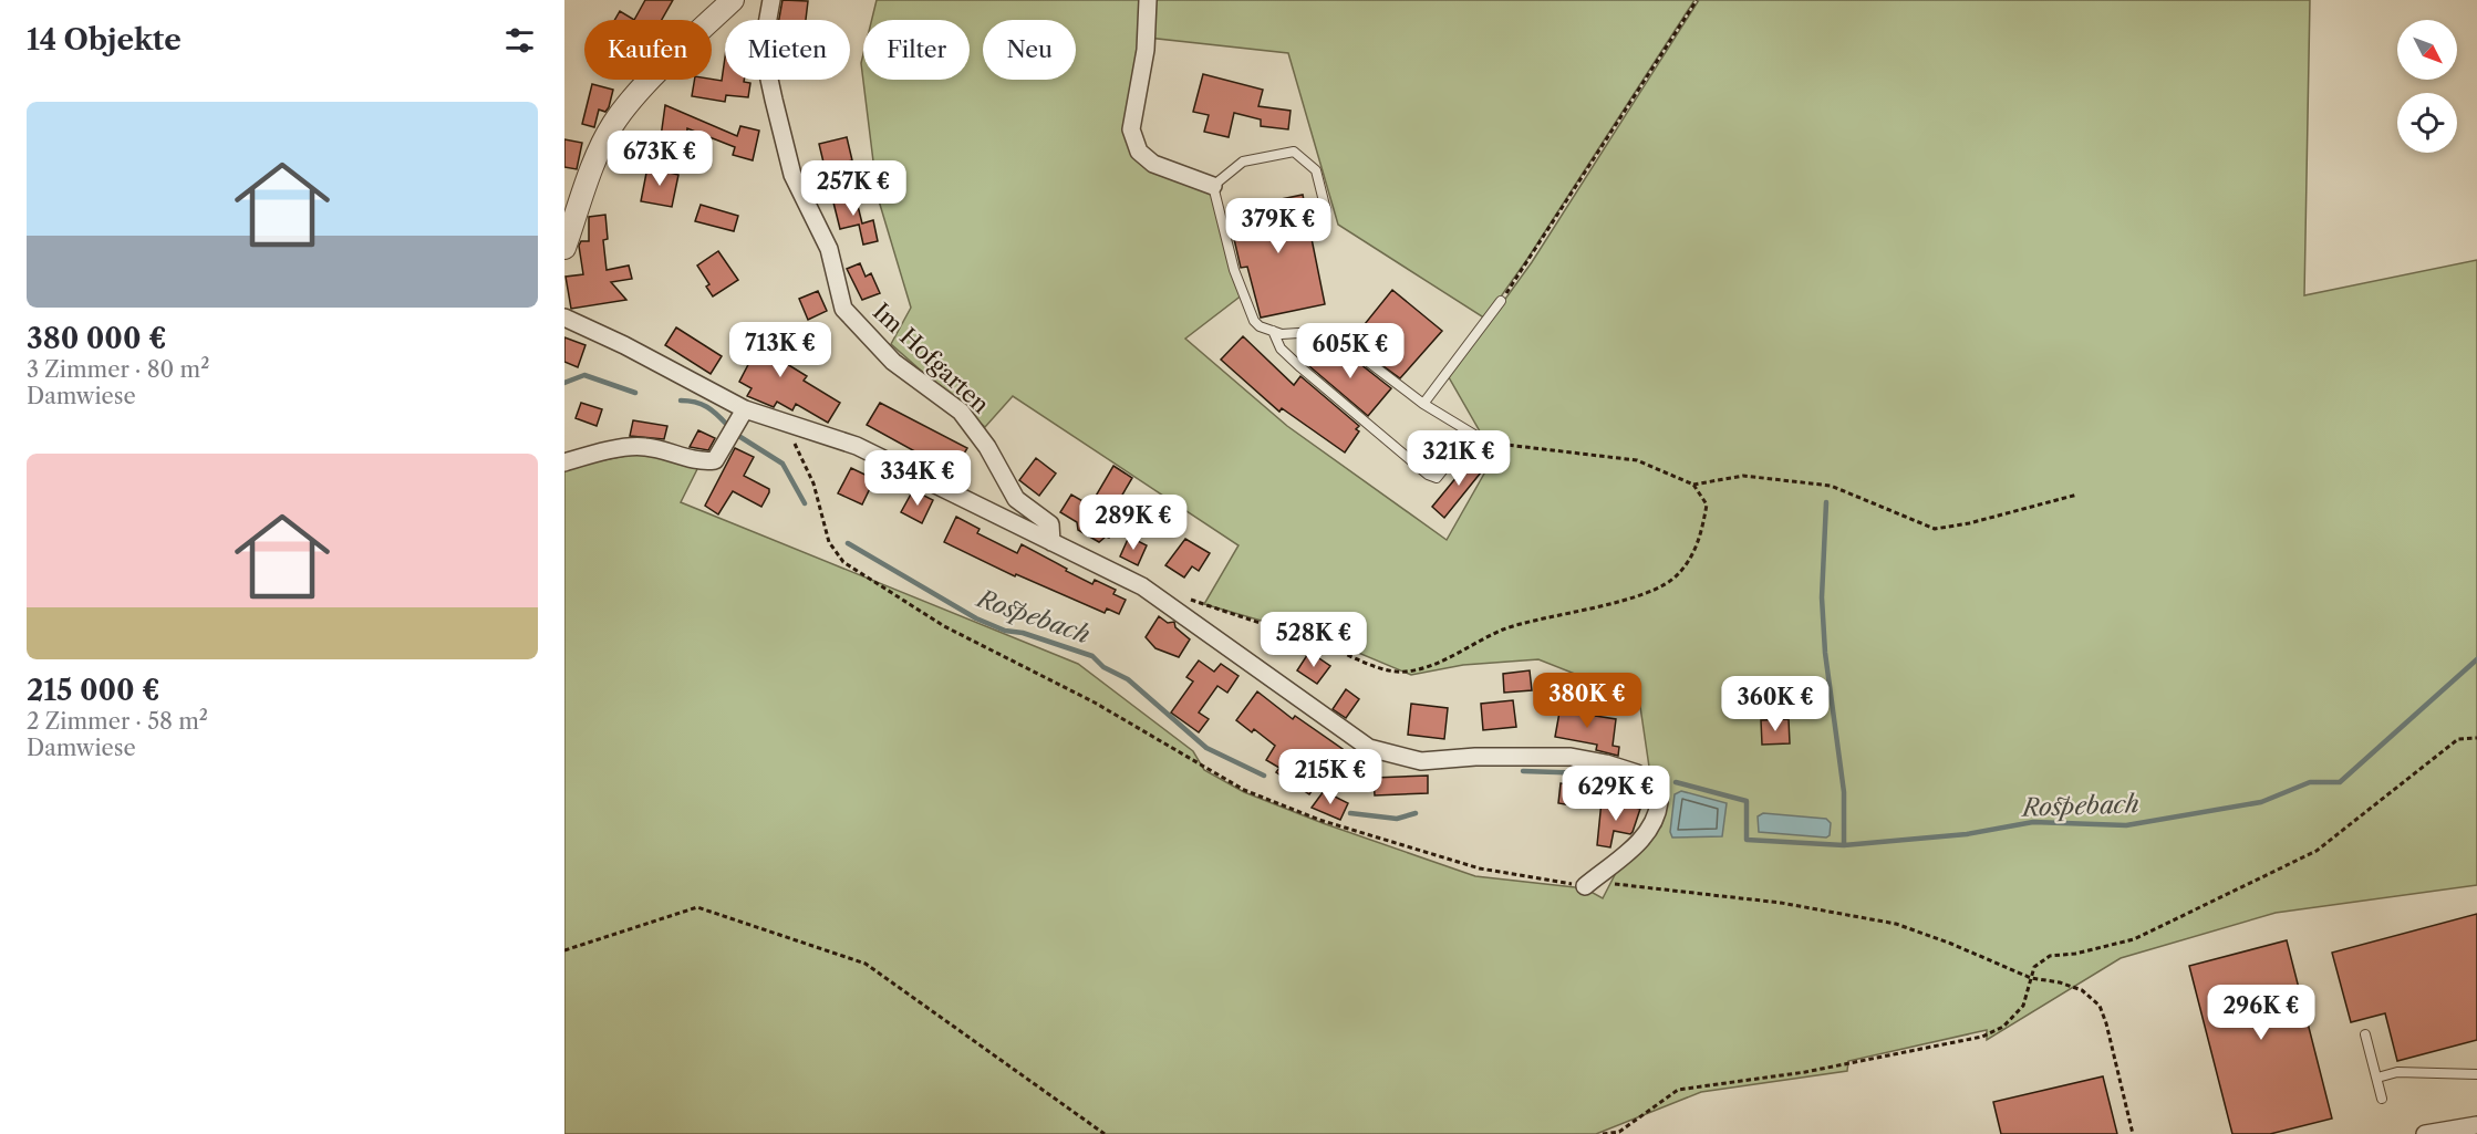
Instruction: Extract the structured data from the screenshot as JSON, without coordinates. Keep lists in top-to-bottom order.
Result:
{
  "streets": {
    "street": ["Im Hofgarten"]
  },
  "water": ["Rospebach"],
  "north": "bottom right",
  "page": {
    "heading": "14 Objekte",
    "chip": [
      "Kaufen",
      "Mieten",
      "Filter",
      "Neu"
    ],
    "list": [
      {
        "name": "380 000 €",
        "note": "3 Zimmer · 80 m² · Damwiese"
      },
      {
        "name": "215 000 €",
        "note": "2 Zimmer · 58 m² · Damwiese"
      }
    ],
    "price": [
      "673K €",
      "257K €",
      "379K €",
      "713K €",
      "605K €",
      "321K €",
      "334K €",
      "289K €",
      "528K €",
      "380K €",
      "360K €",
      "215K €",
      "629K €",
      "296K €"
    ]
  }
}
